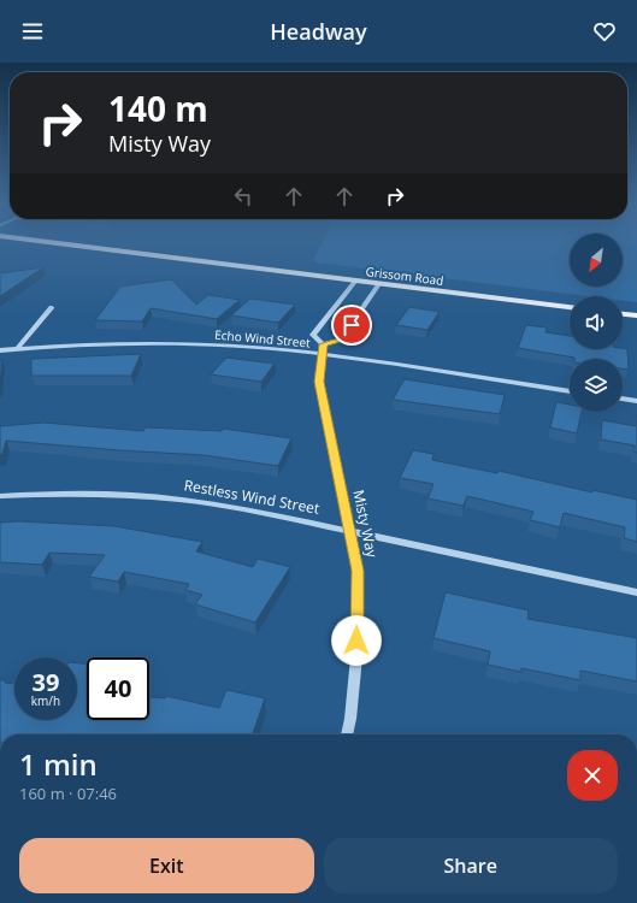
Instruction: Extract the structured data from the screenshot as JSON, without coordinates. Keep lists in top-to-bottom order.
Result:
{
  "streets": {
    "main road": ["Grissom Road"],
    "street": ["Echo Wind Street", "Restless Wind Street", "Misty Way"]
  },
  "crossings": [
    ["Grissom Road", "Misty Way"],
    ["Echo Wind Street", "Misty Way"],
    ["Restless Wind Street", "Misty Way"]
  ],
  "north": "bottom left",
  "page": {
    "header": "Headway",
    "turn": ["140 m", "Misty Way"],
    "speed": "39 km/h",
    "limit": "40",
    "heading": ["1 min", "160 m · 07:46"],
    "buttons": ["Exit", "Share"]
  }
}
